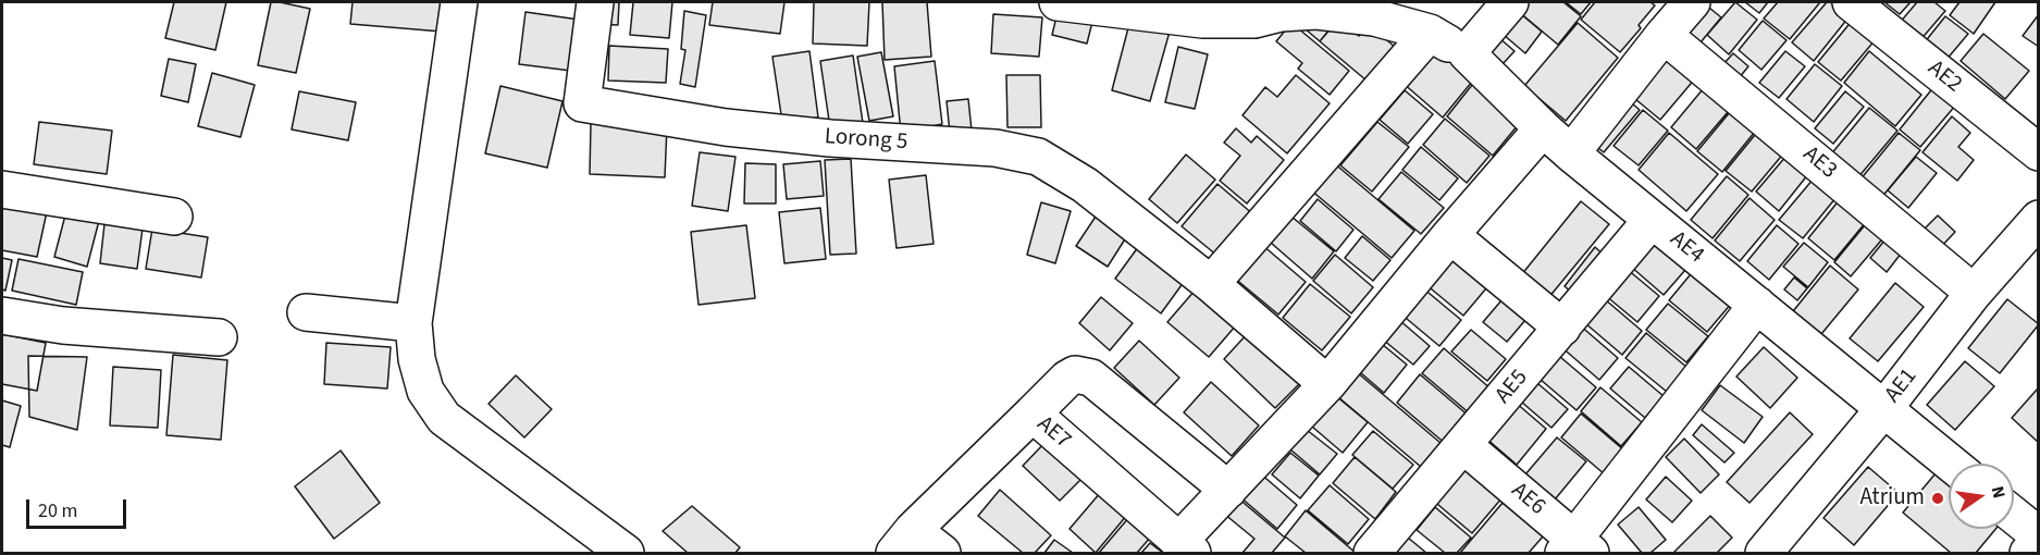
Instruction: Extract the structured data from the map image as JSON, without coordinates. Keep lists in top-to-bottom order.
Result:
{
  "streets": {
    "street": [
      "AE2",
      "Lorong 5",
      "AE3",
      "AE4",
      "AE1",
      "AE5",
      "AE7",
      "AE6"
    ]
  },
  "crossings": [
    ["AE3", "AE1"],
    ["AE4", "AE1"],
    ["AE4", "AE5"],
    ["AE5", "AE6"]
  ],
  "places": ["Atrium"],
  "scale_bar": "20 m",
  "north": "right"
}
